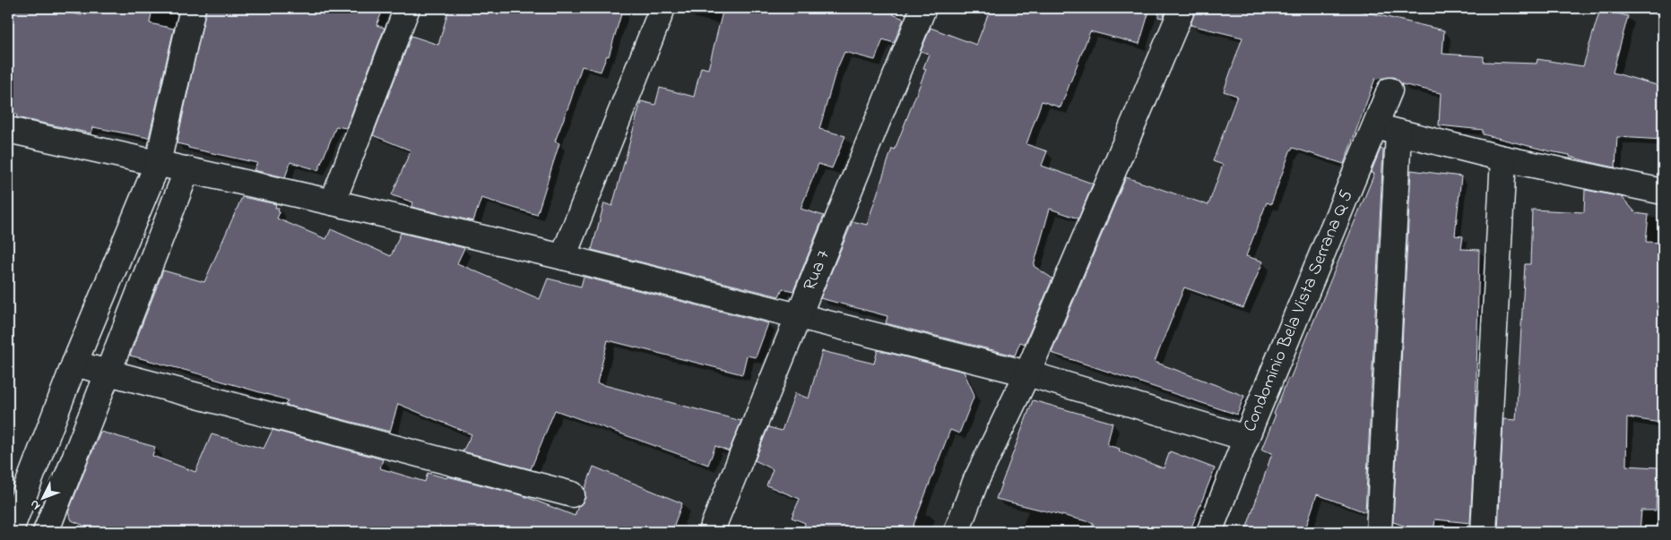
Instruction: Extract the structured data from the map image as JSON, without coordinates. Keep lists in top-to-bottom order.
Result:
{
  "streets": {
    "street": ["Rua 7", "Condominio Bela Vista Serrana Q 5"]
  },
  "north": "bottom left"
}
